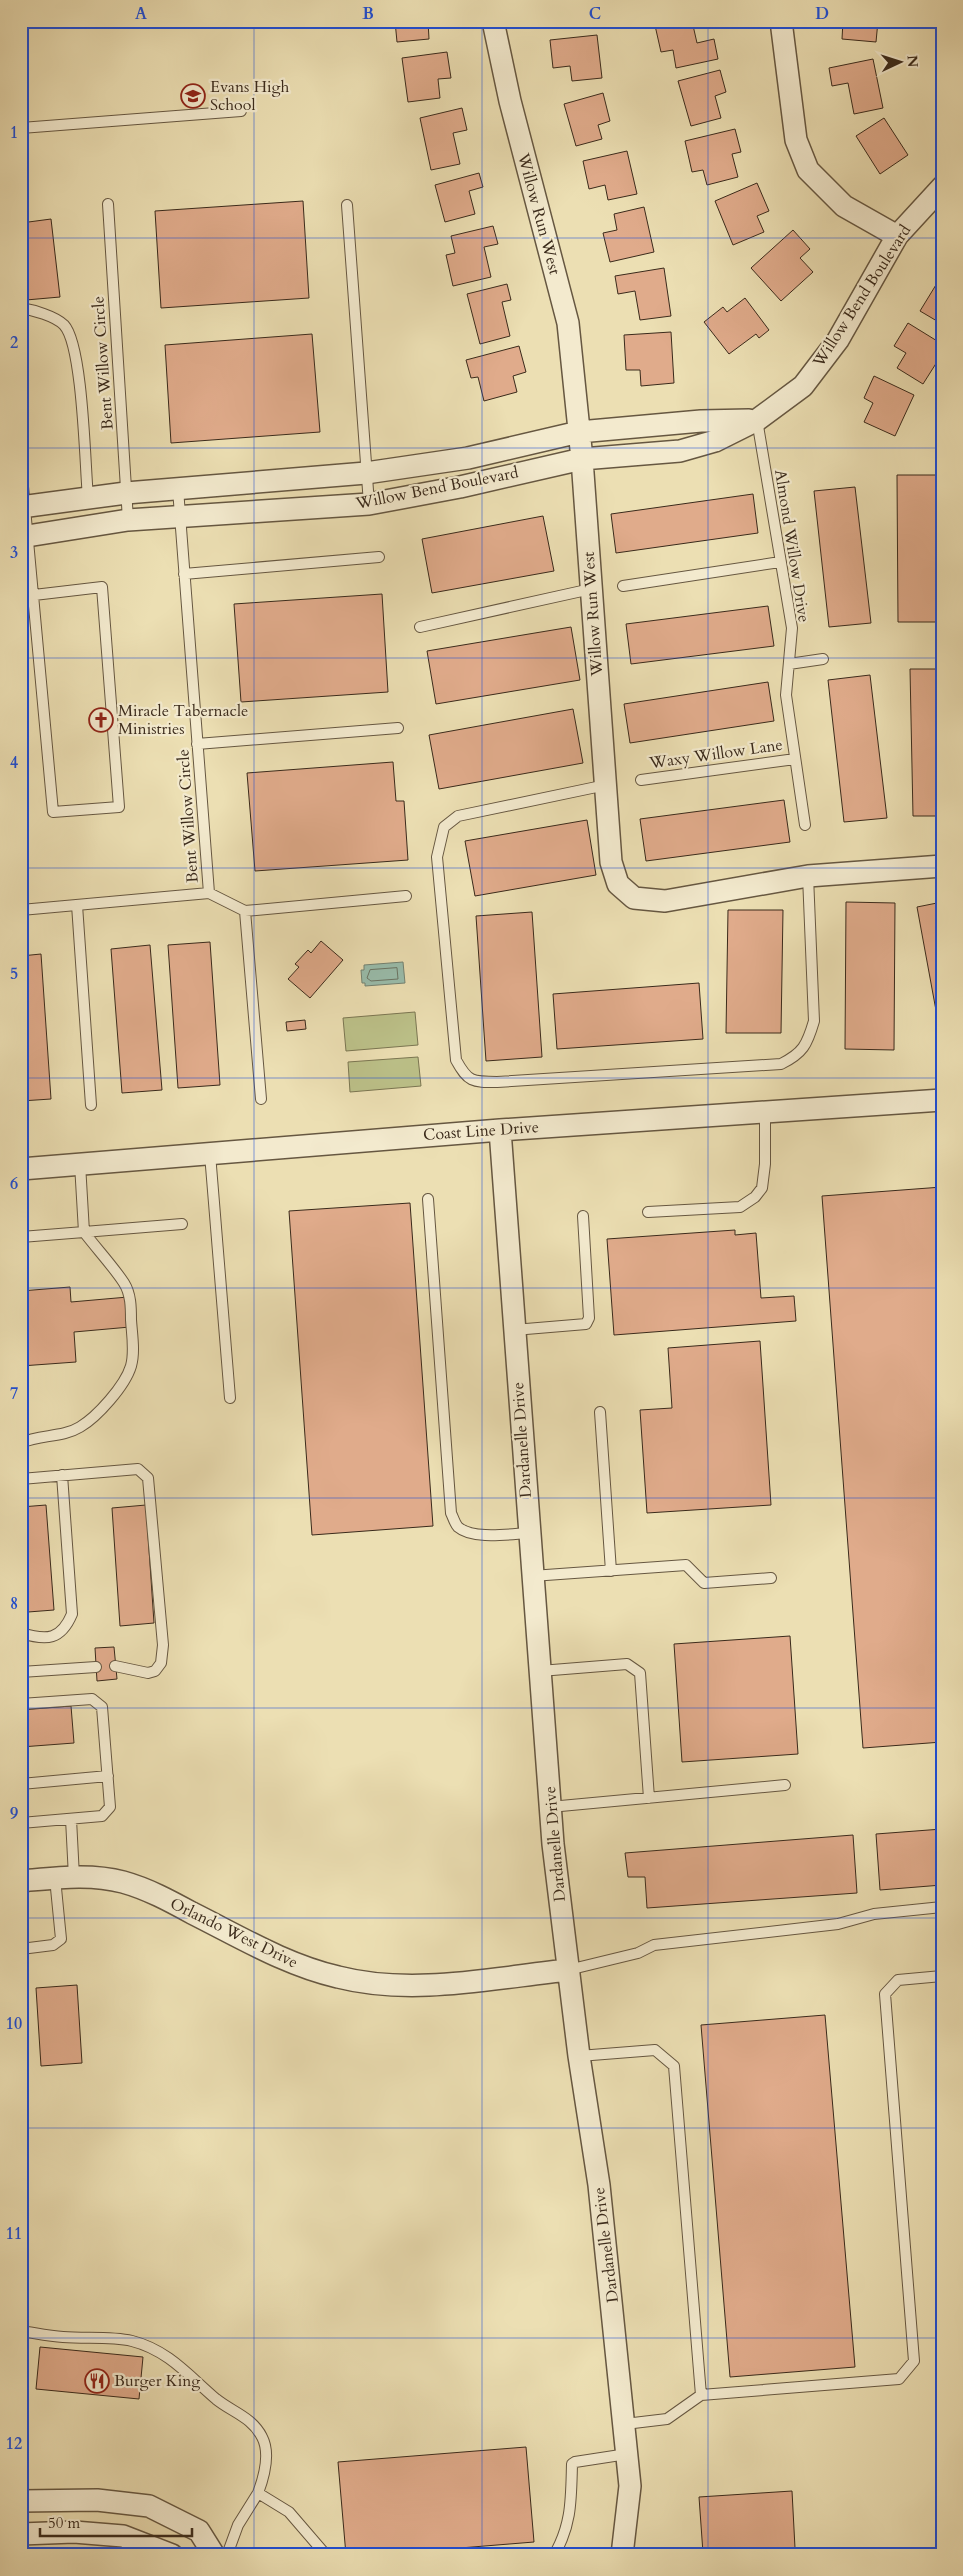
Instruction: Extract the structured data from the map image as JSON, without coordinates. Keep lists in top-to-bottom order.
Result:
{
  "streets": {
    "street": [
      "Willow Run West",
      "Willow Bend Boulevard",
      "Coast Line Drive",
      "Dardanelle Drive",
      "Orlando West Drive"
    ],
    "lane": ["Bent Willow Circle", "Almond Willow Drive", "Waxy Willow Lane"]
  },
  "crossings": [
    ["Willow Run West", "Willow Bend Boulevard"],
    ["Willow Bend Boulevard", "Bent Willow Circle"],
    ["Willow Bend Boulevard", "Almond Willow Drive"],
    ["Almond Willow Drive", "Waxy Willow Lane"],
    ["Coast Line Drive", "Dardanelle Drive"],
    ["Dardanelle Drive", "Orlando West Drive"]
  ],
  "places": {
    "school or university": ["Evans High School"],
    "church": ["Miracle Tabernacle Ministries"],
    "restaurant": ["Burger King"]
  },
  "scale_bar": "50 m",
  "north": "right",
  "grid": {
    "columns": [
      "A",
      "B",
      "C",
      "D"
    ],
    "rows": [
      "1",
      "2",
      "3",
      "4",
      "5",
      "6",
      "7",
      "8",
      "9",
      "10",
      "11",
      "12"
    ]
  }
}
